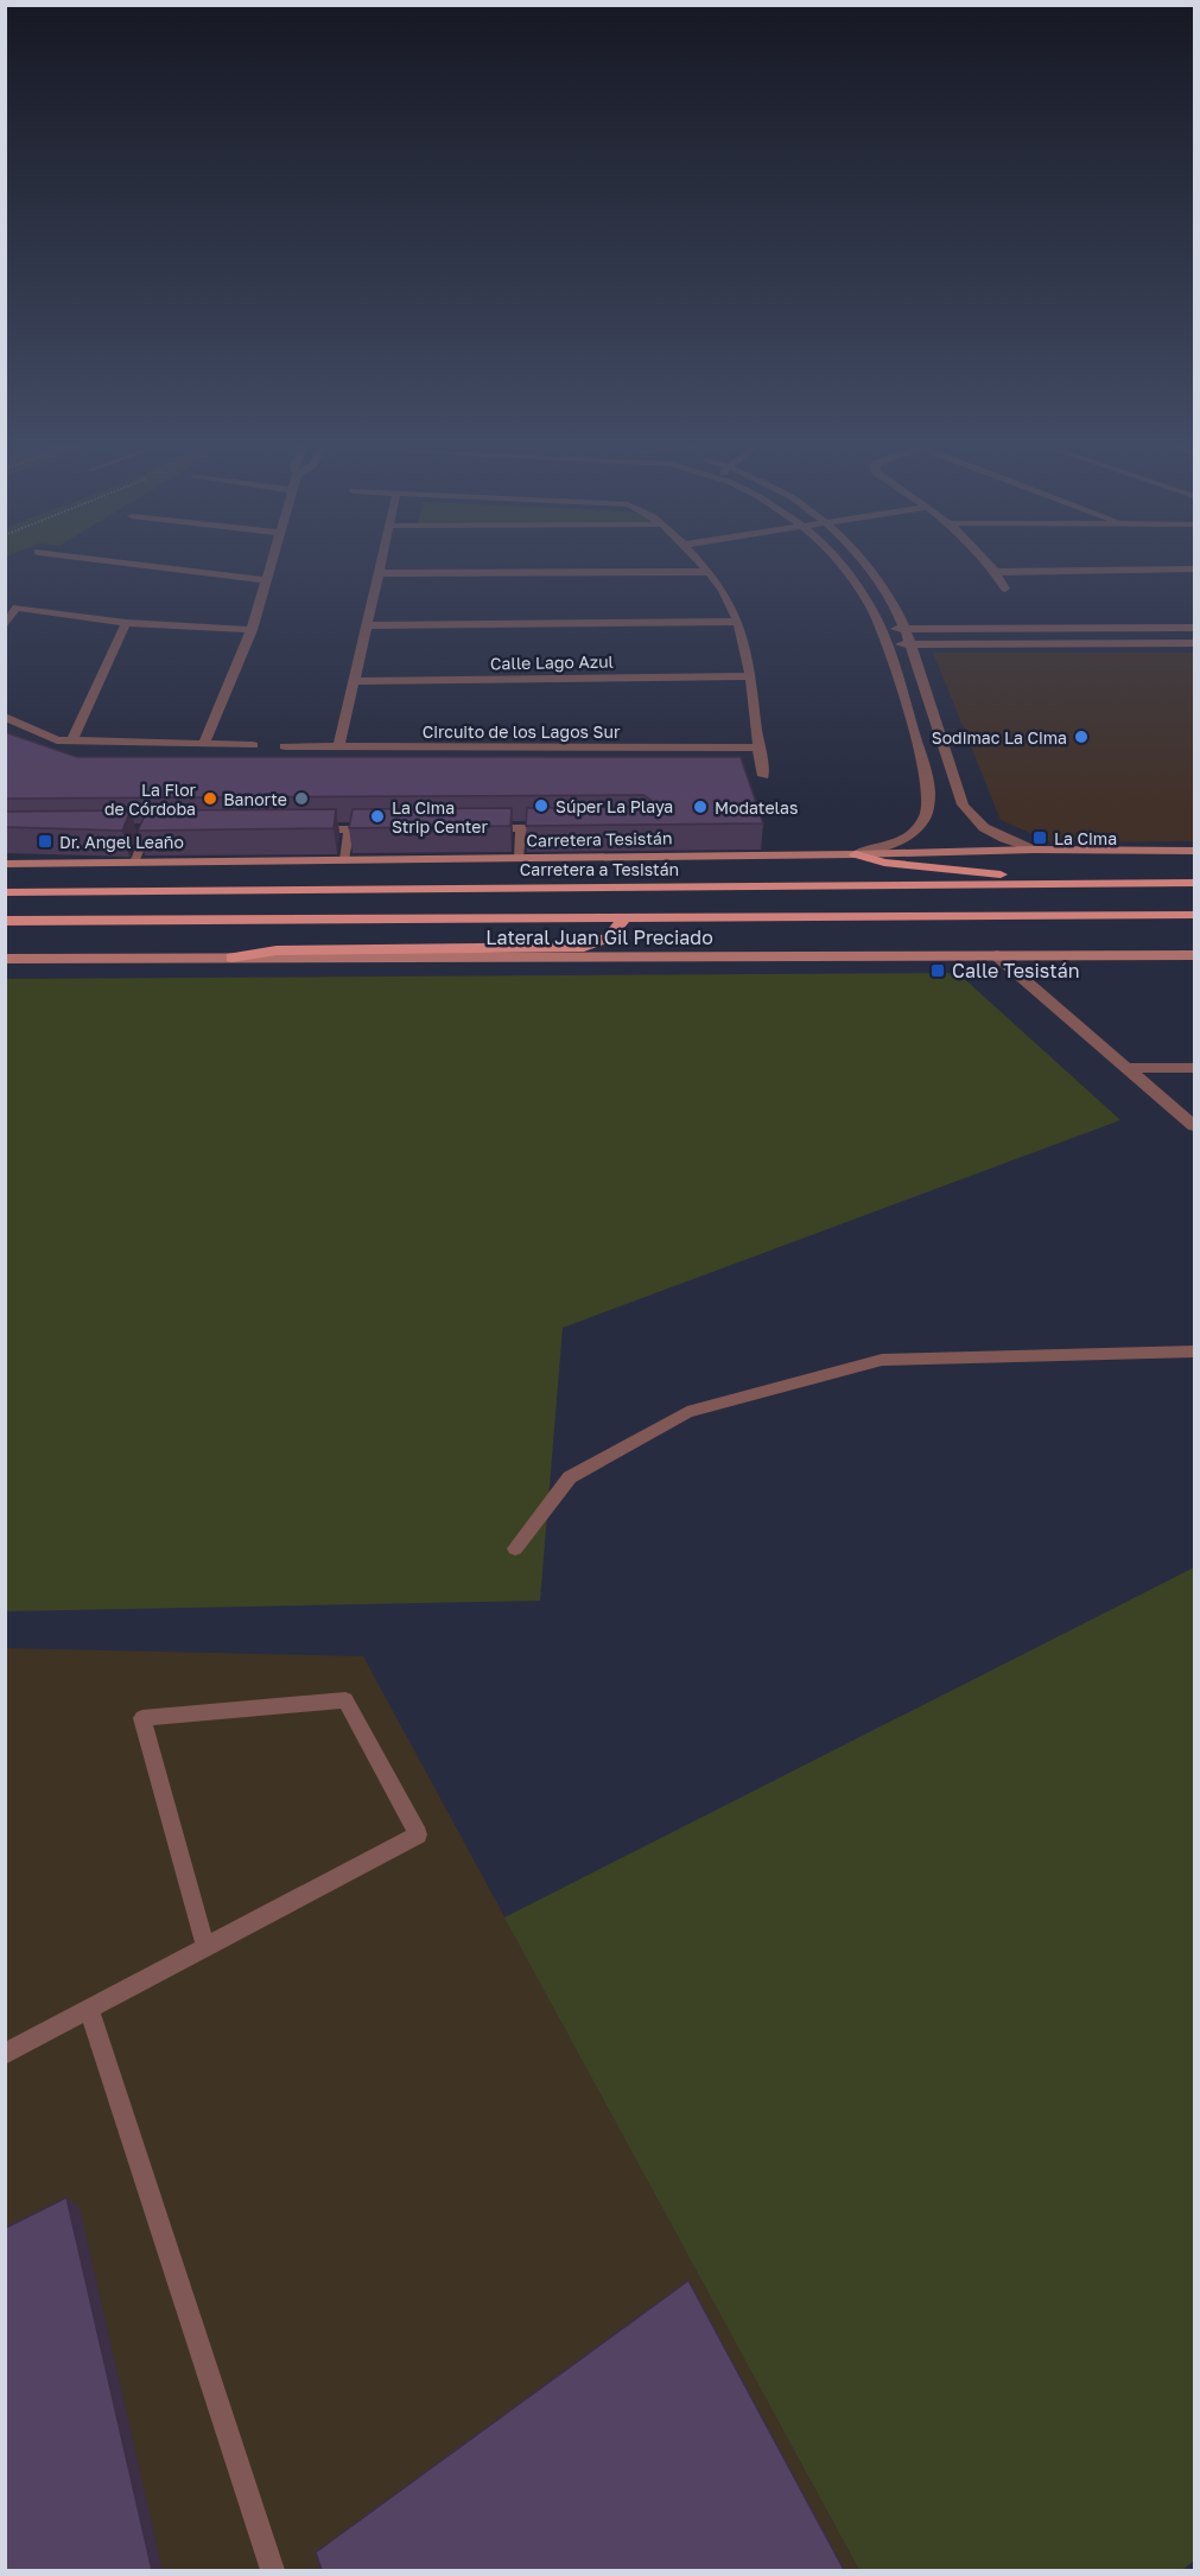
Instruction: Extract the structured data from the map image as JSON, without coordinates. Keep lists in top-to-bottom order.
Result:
{
  "streets": {
    "main road": ["Carretera Tesistán", "Carretera a Tesistán", "Lateral Juan Gil Preciado"],
    "street": ["Calle Lago Azul", "Circuito de los Lagos Sur"]
  },
  "places": {
    "other": [
      "Sodimac La Cima",
      "La Flor de Córdoba",
      "Banorte",
      "Súper La Playa",
      "Modatelas",
      "La Cima Strip Center"
    ],
    "transit": ["La Cima", "Dr. Angel Leaño", "Calle Tesistán"]
  }
}
